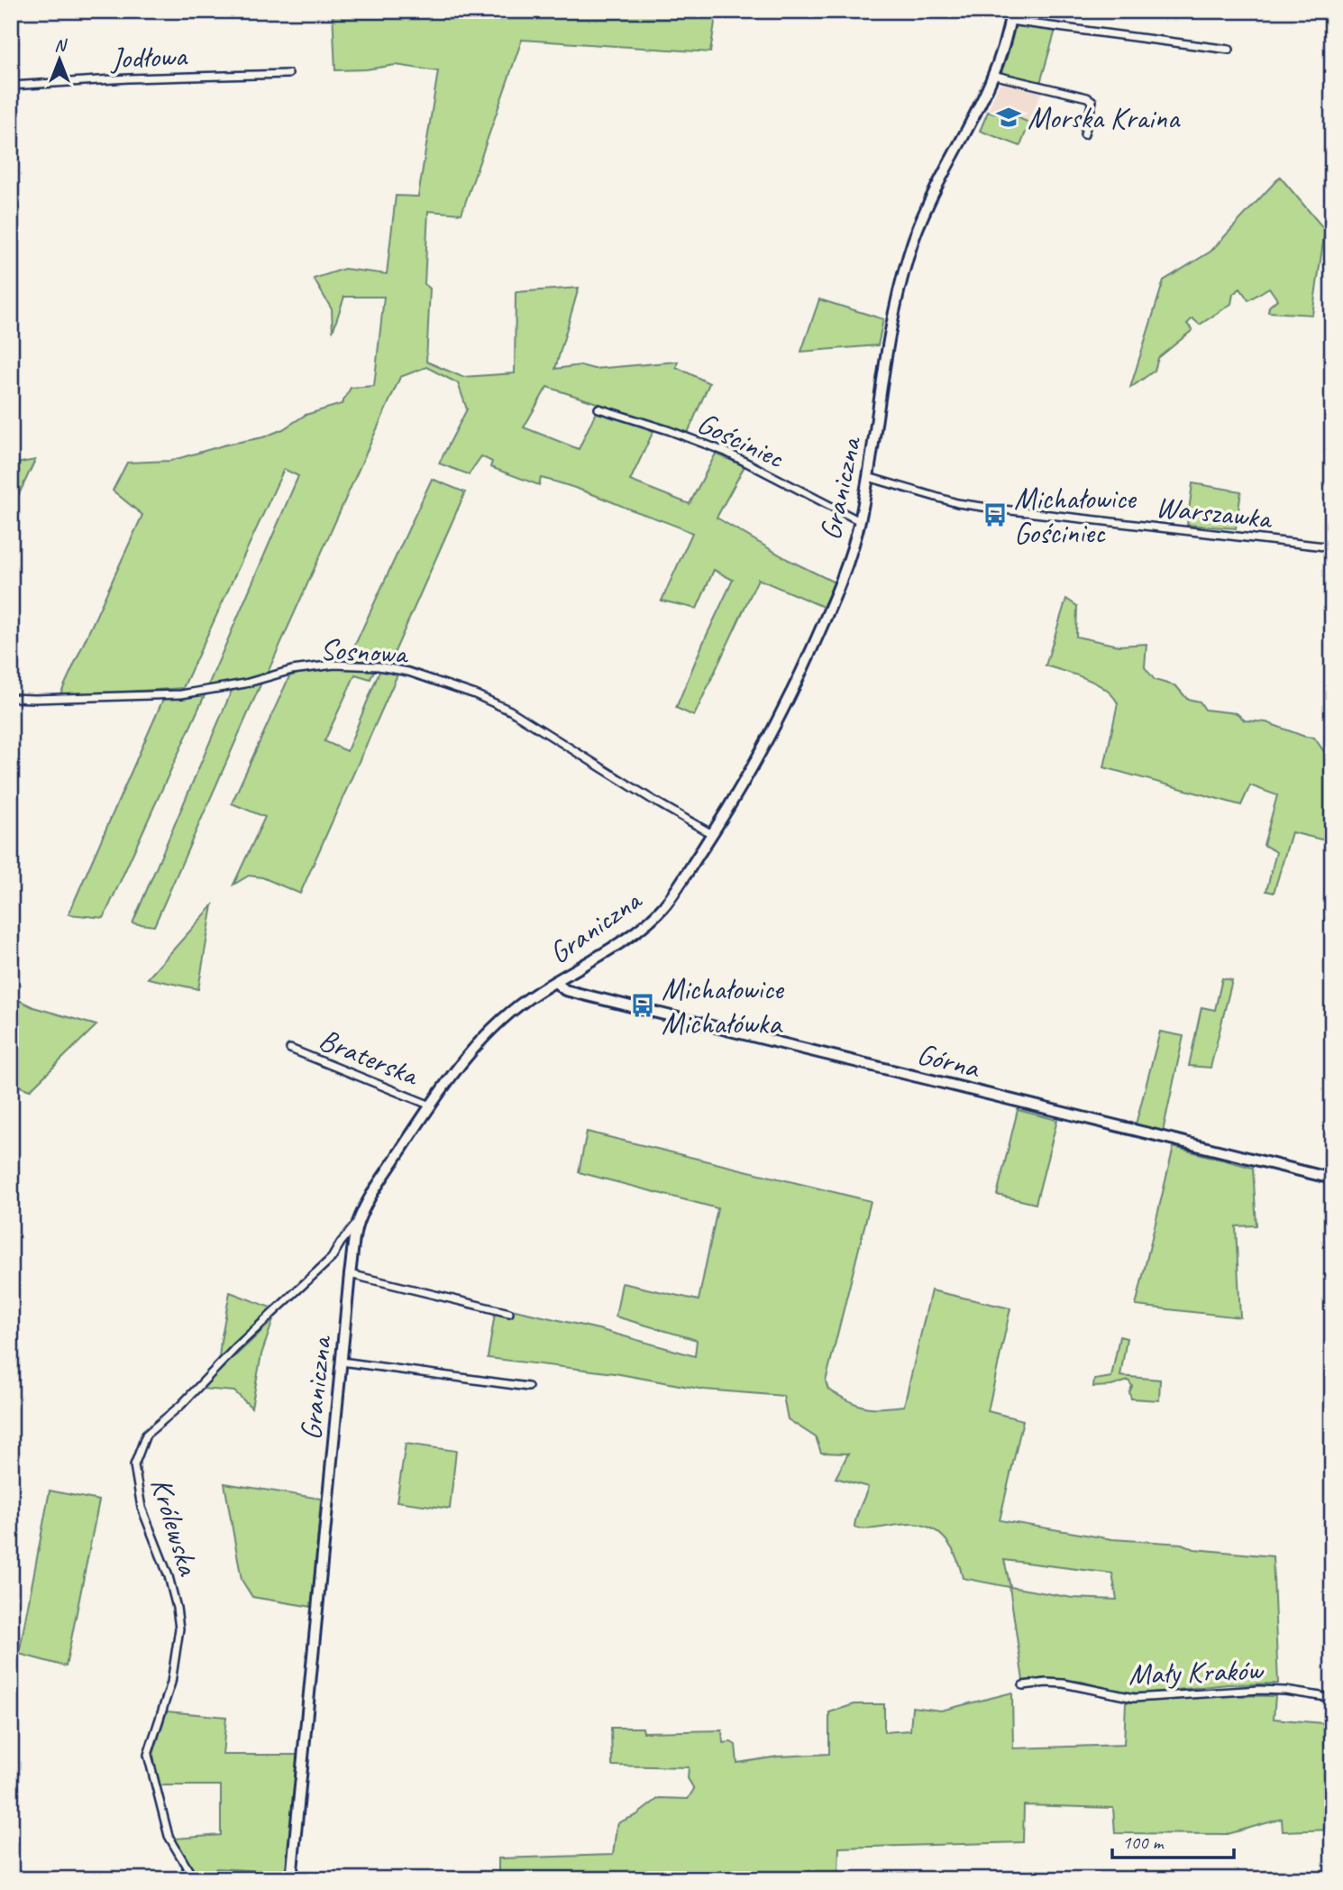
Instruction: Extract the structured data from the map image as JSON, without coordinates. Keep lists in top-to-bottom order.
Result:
{
  "streets": {
    "street": [
      "Jodłowa",
      "Gościniec",
      "Graniczna",
      "Warszawka",
      "Sosnowa",
      "Braterska",
      "Górna",
      "Królewska",
      "Mały Kraków"
    ]
  },
  "crossings": [
    ["Gościniec", "Graniczna"],
    ["Graniczna", "Warszawka"],
    ["Graniczna", "Sosnowa"],
    ["Graniczna", "Braterska"],
    ["Graniczna", "Górna"],
    ["Graniczna", "Królewska"]
  ],
  "places": {
    "school or university": ["Morska Kraina"],
    "bus stop": ["Michałowice Gościniec", "Michałowice Michałówka"]
  },
  "scale_bar": "100 m",
  "north": "top"
}
